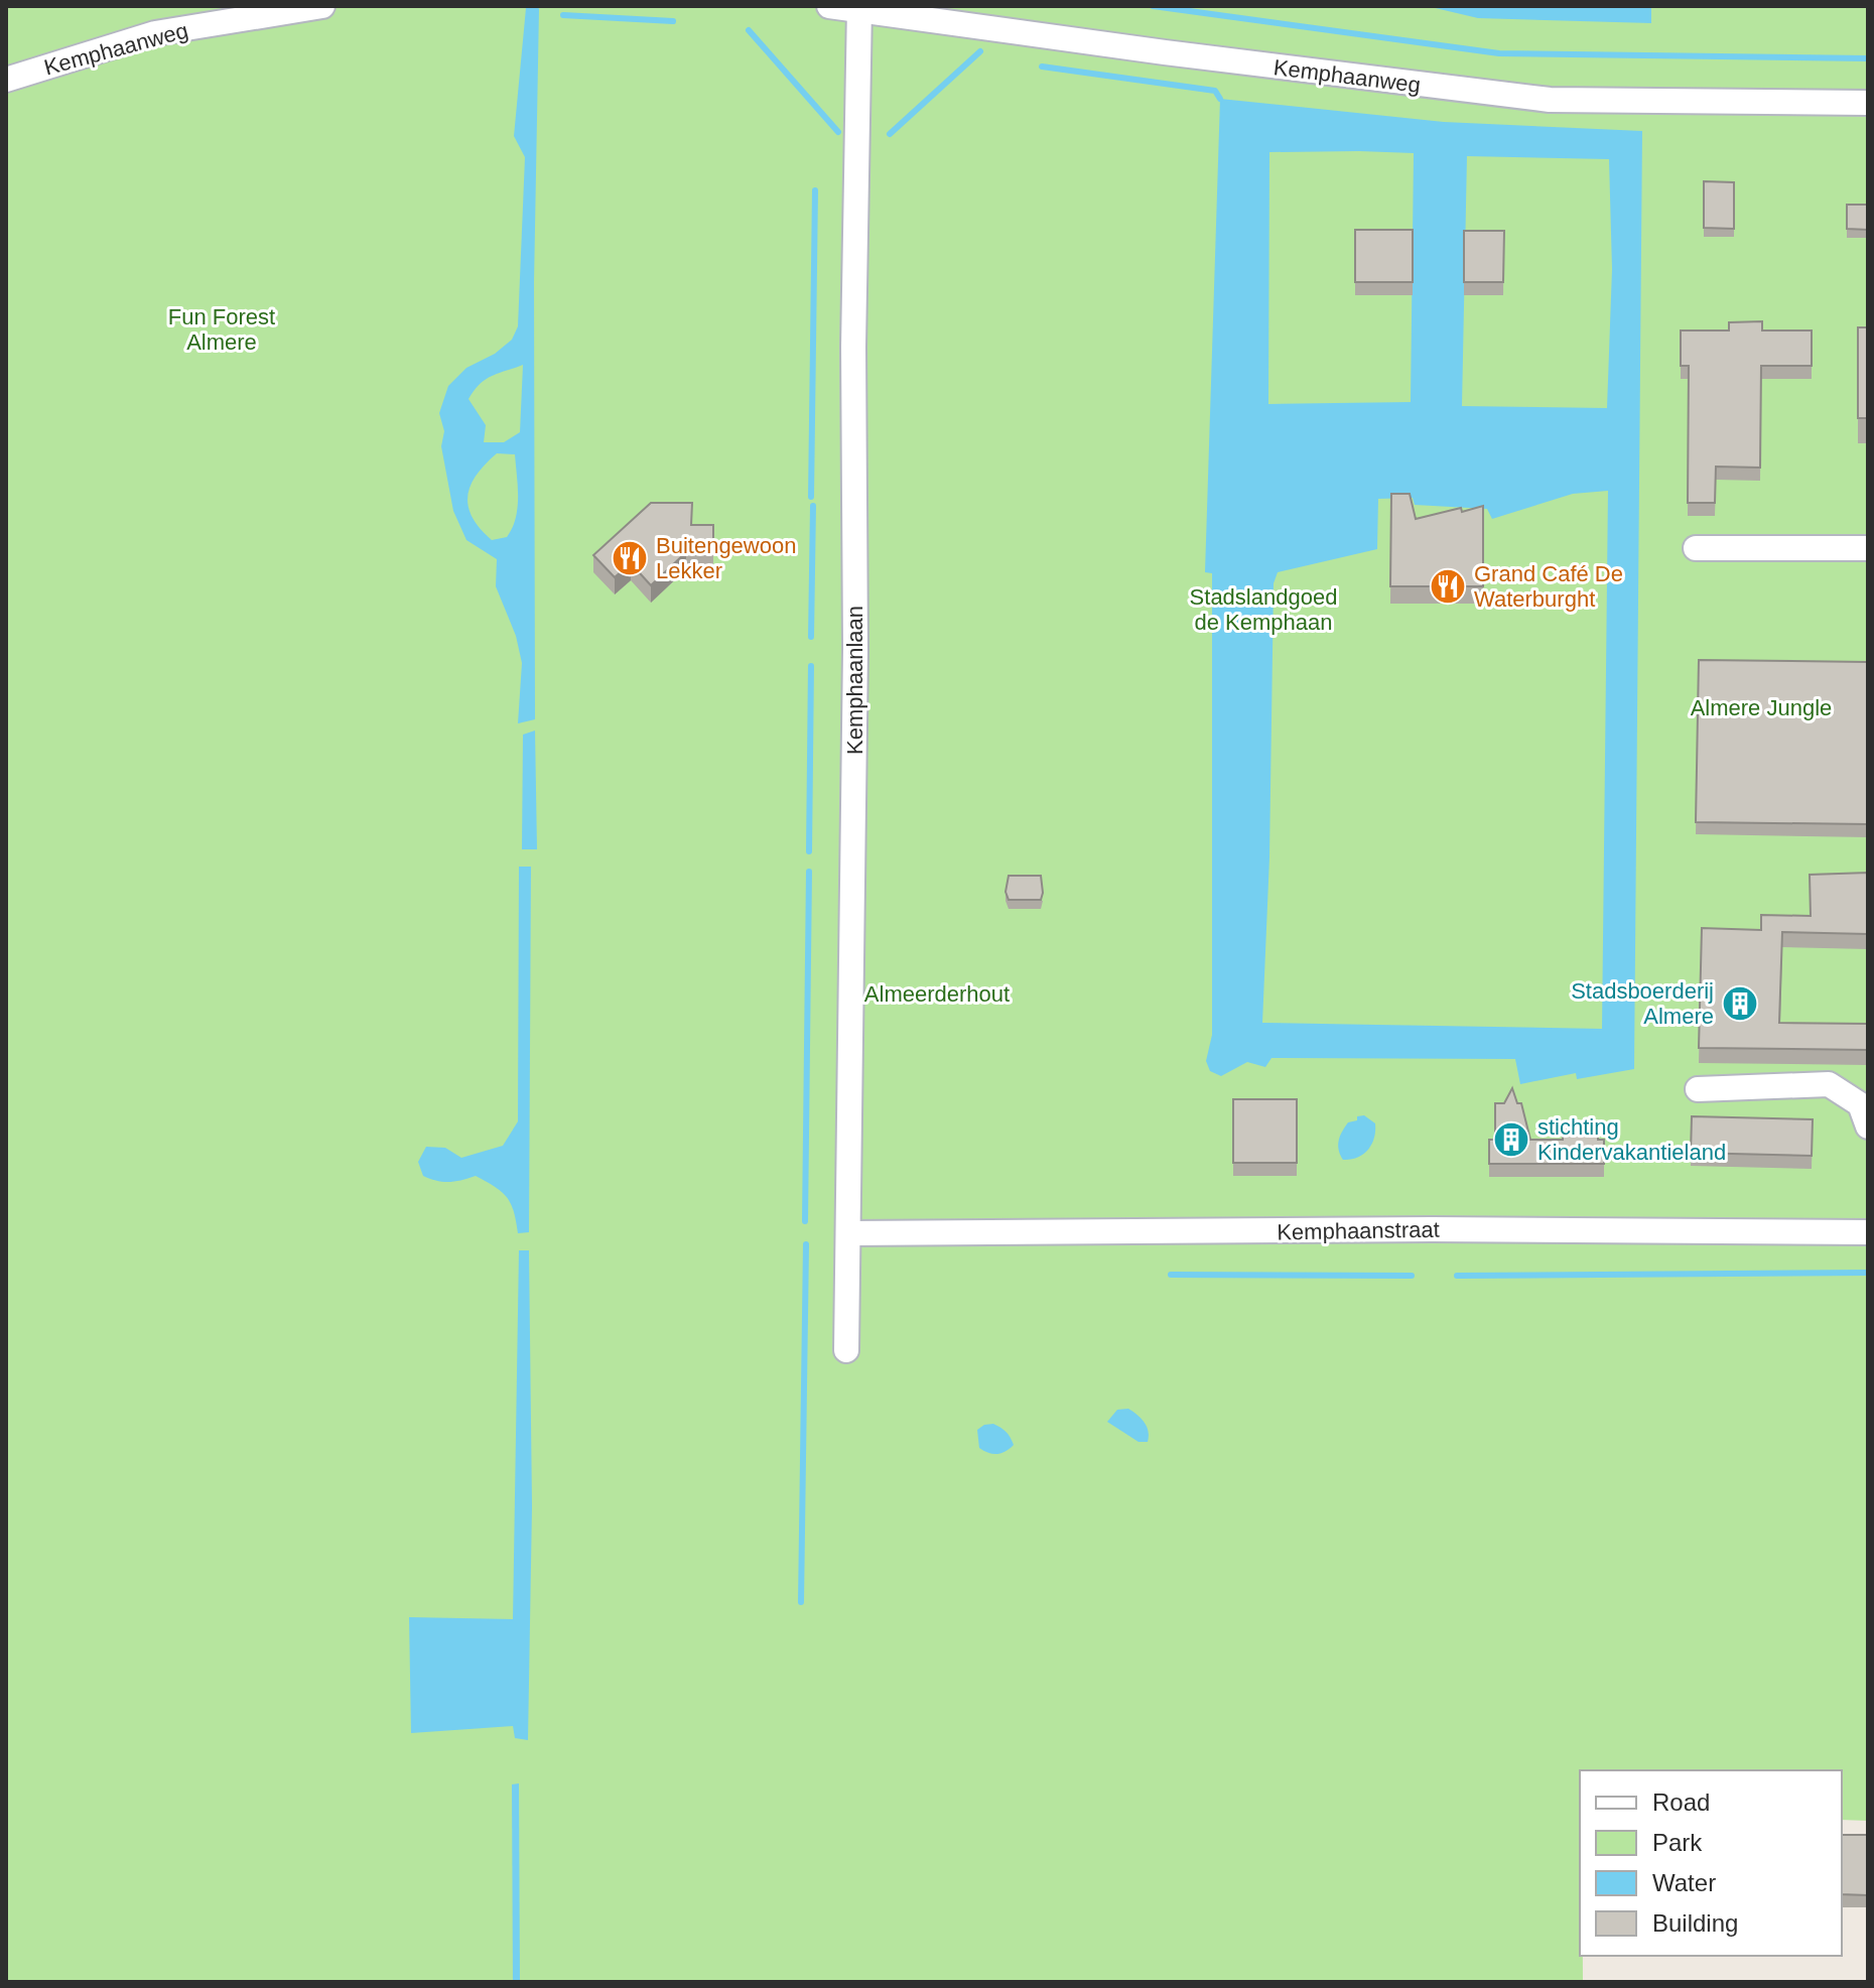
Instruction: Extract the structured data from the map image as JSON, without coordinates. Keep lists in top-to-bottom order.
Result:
{
  "streets": {
    "street": ["Kemphaanweg", "Kemphaanlaan", "Kemphaanstraat"]
  },
  "crossings": [
    ["Kemphaanweg", "Kemphaanlaan"],
    ["Kemphaanlaan", "Kemphaanstraat"]
  ],
  "parks": [
    "Fun Forest Almere",
    "Stadslandgoed de Kemphaan",
    "Almere Jungle",
    "Almeerderhout"
  ],
  "places": {
    "restaurant": ["Buitengewoon Lekker", "Grand Café De Waterburght"],
    "building": ["Stadsboerderij Almere", "stichting Kindervakantieland"]
  },
  "legend": [
    "Road",
    "Park",
    "Water",
    "Building"
  ]
}
